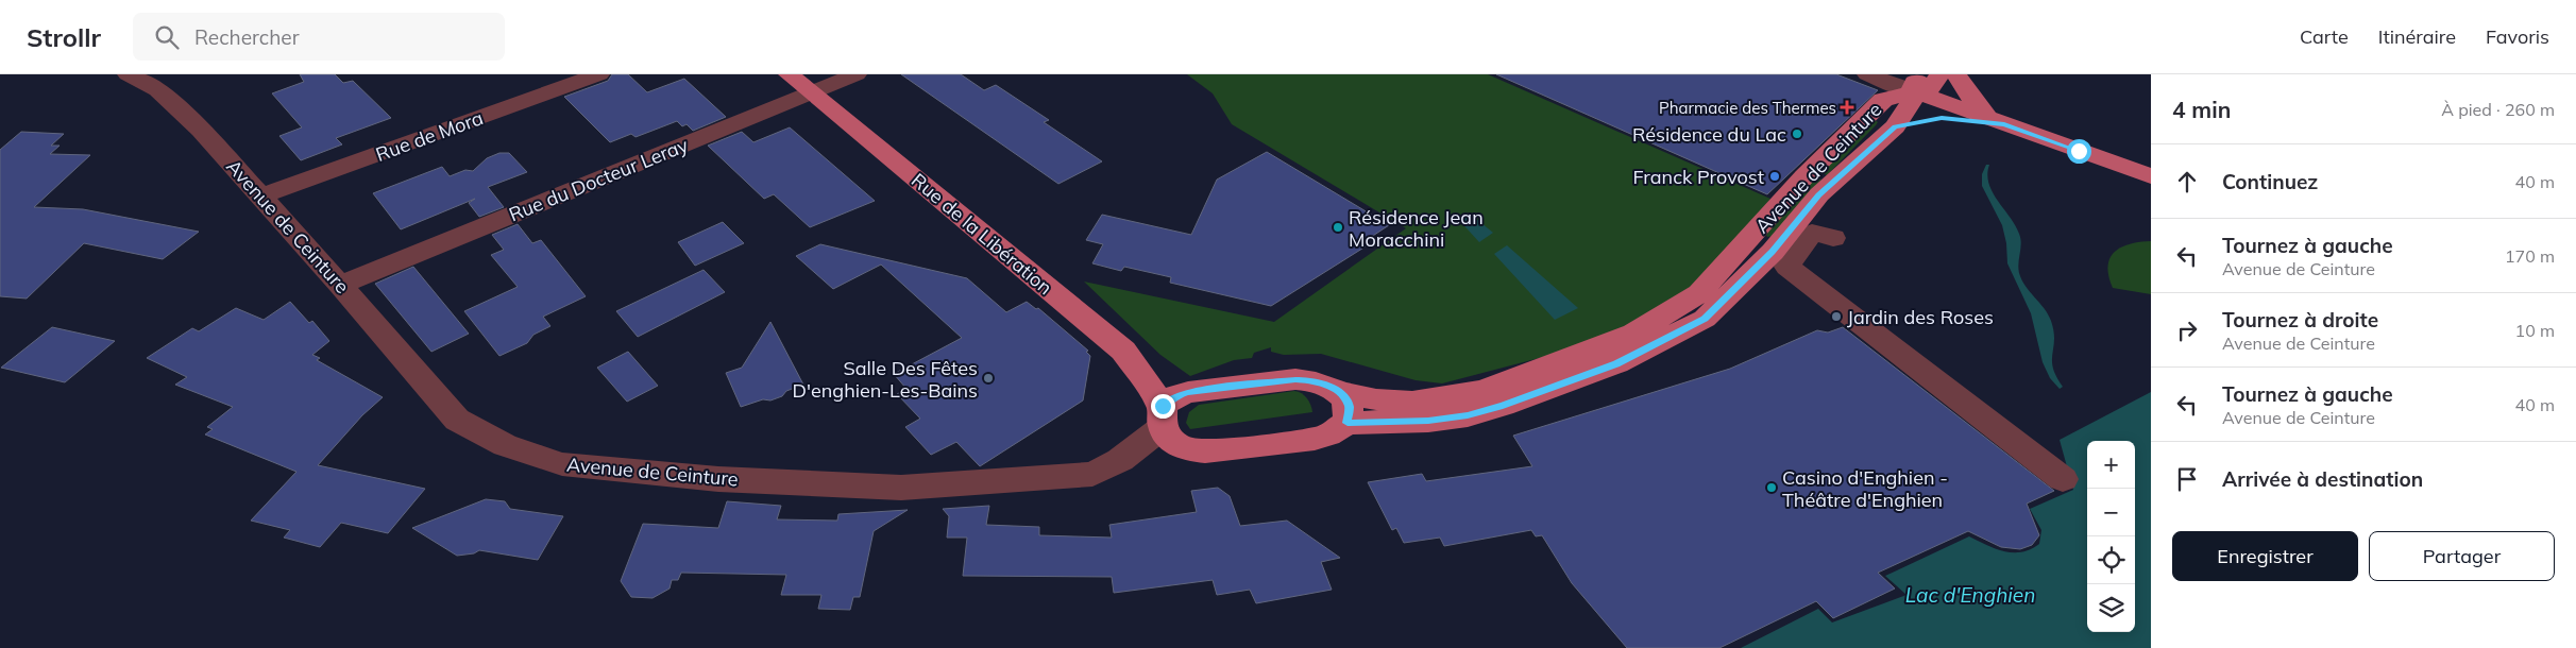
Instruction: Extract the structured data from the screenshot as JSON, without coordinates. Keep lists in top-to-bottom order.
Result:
{
  "streets": {
    "main road": ["Avenue de Ceinture", "Rue de la Libération"],
    "street": ["Rue de Mora", "Rue du Docteur Leray"]
  },
  "crossings": [
    ["Rue de Mora", "Avenue de Ceinture"],
    ["Avenue de Ceinture", "Rue du Docteur Leray"],
    ["Avenue de Ceinture", "Rue de la Libération"],
    ["Rue du Docteur Leray", "Rue de la Libération"]
  ],
  "water": ["Lac d'Enghien"],
  "places": {
    "health": ["Pharmacie des Thermes"],
    "other": [
      "Résidence du Lac",
      "Franck Provost",
      "Résidence Jean Moracchini",
      "Jardin des Roses",
      "Salle Des Fêtes D'enghien-Les-Bains",
      "Casino d'Enghien - Théâtre d'Enghien"
    ]
  },
  "page": {
    "header": "Strollr",
    "search": "Rechercher",
    "nav": ["Carte", "Itinéraire", "Favoris"],
    "heading": ["4 min", "À pied · 260 m"],
    "list": [
      ["Continuez", "40 m"],
      ["Tournez à gauche", "Avenue de Ceinture", "170 m"],
      ["Tournez à droite", "Avenue de Ceinture", "10 m"],
      ["Tournez à gauche", "Avenue de Ceinture", "40 m"],
      "Arrivée à destination"
    ],
    "map_buttons": ["+", "−"],
    "buttons": ["Enregistrer", "Partager"]
  }
}
